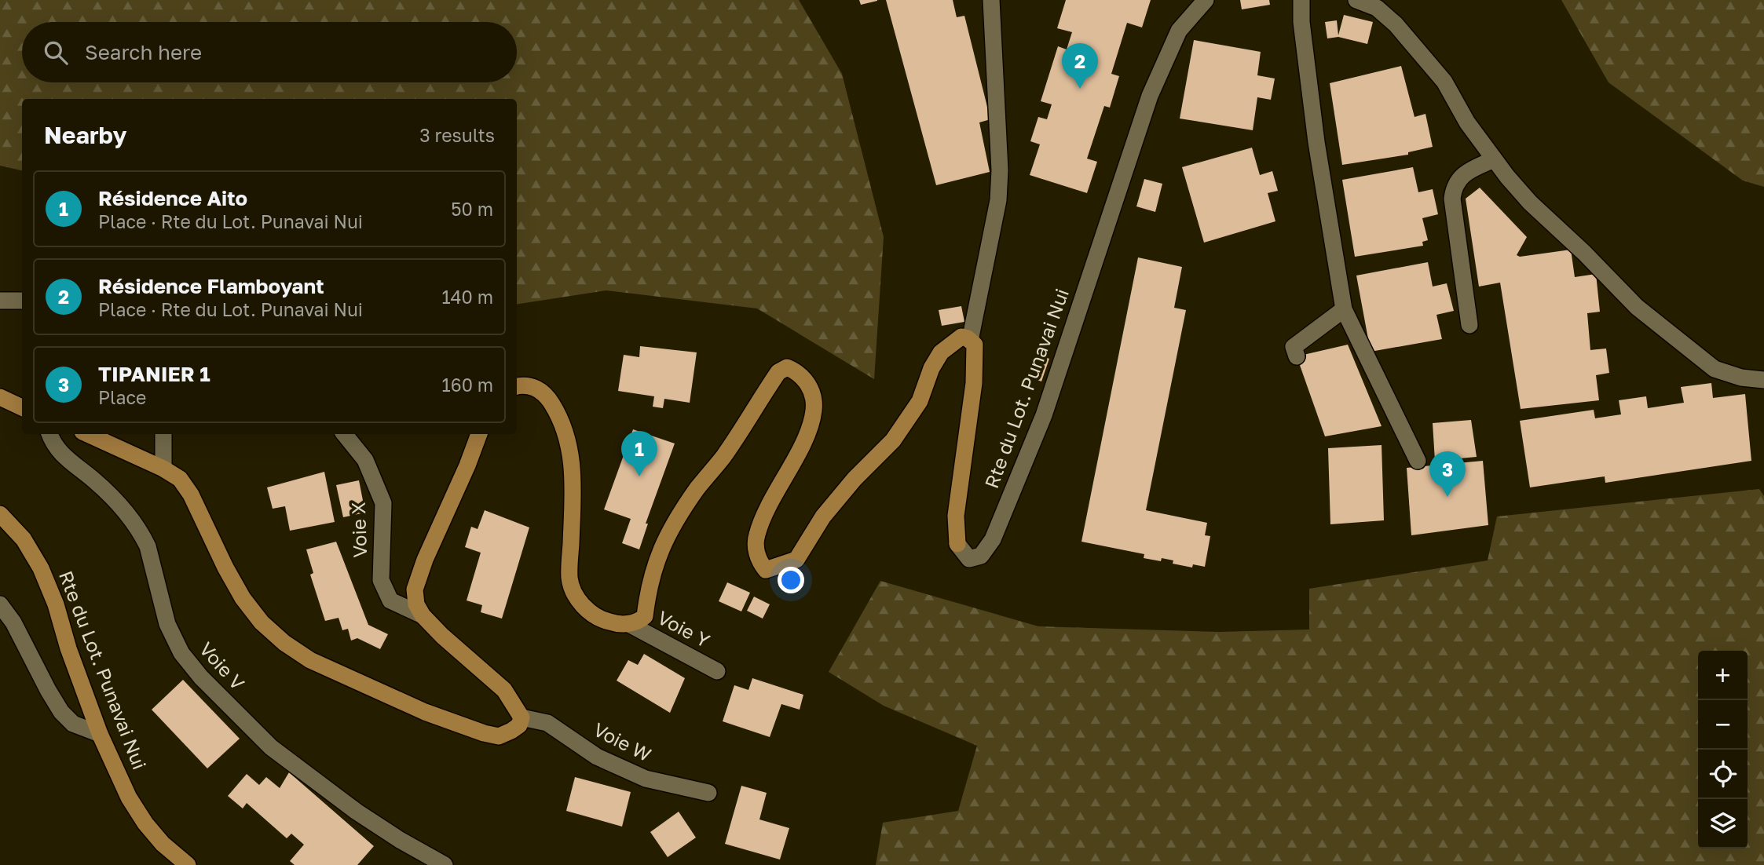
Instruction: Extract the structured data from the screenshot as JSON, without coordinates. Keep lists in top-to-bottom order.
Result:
{
  "streets": {
    "main road": ["Rte du Lot. Punavai Nui"],
    "street": [
      "Voie X",
      "Voie Y",
      "Voie V",
      "Voie W"
    ]
  },
  "page": {
    "search": "Search here",
    "pins": ["2", "1", "3"],
    "heading": ["Nearby", "3 results"],
    "list": [
      {
        "mark": "1",
        "name": "Résidence Aito",
        "note": "Place · Rte du Lot. Punavai Nui",
        "value": "50 m"
      },
      {
        "mark": "2",
        "name": "Résidence Flamboyant",
        "note": "Place · Rte du Lot. Punavai Nui",
        "value": "140 m"
      },
      {
        "mark": "3",
        "name": "TIPANIER 1",
        "note": "Place",
        "value": "160 m"
      }
    ],
    "map_buttons": ["+", "−"]
  }
}
